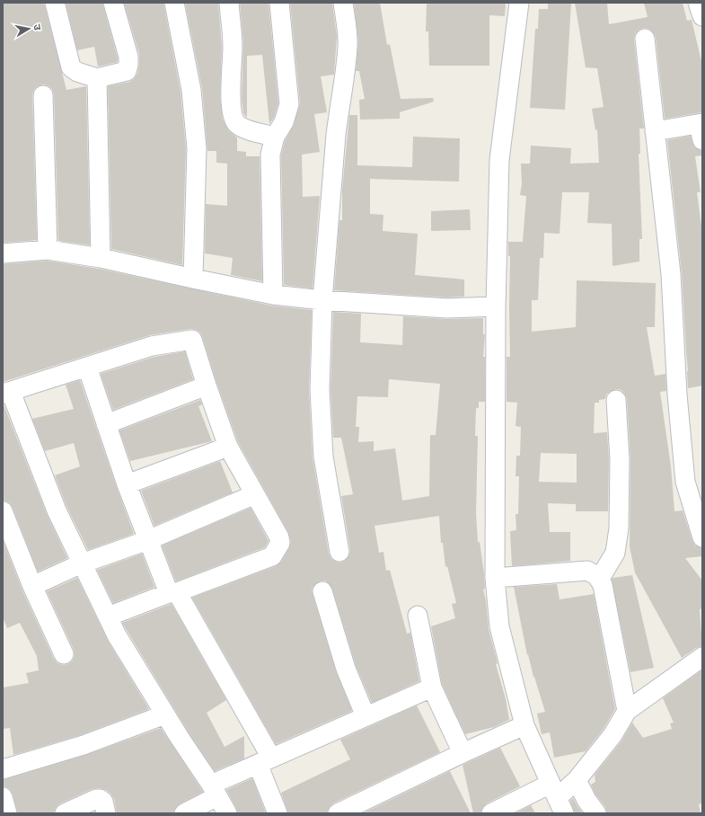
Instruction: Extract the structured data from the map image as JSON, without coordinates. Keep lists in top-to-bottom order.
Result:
{
  "north": "right"
}
